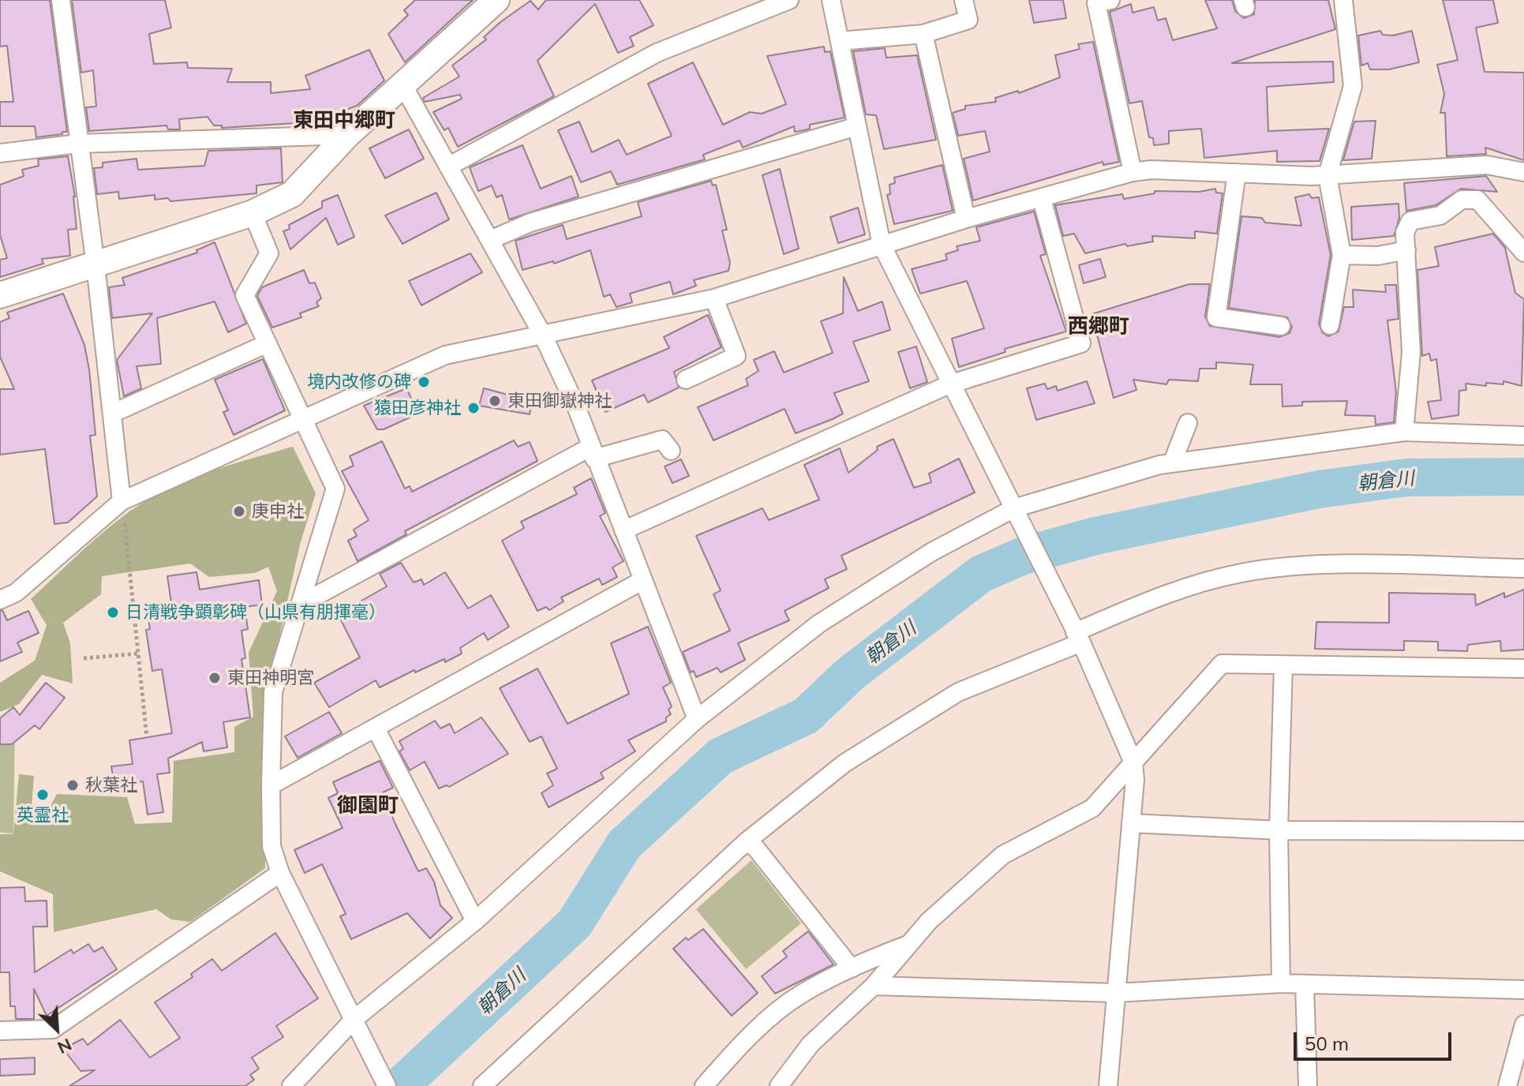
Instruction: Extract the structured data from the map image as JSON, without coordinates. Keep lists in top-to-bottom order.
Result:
{
  "districts": ["東田中郷町", "西郷町", "御園町"],
  "water": ["朝倉川"],
  "places": [
    "境内改修の碑",
    "東田御嶽神社",
    "猿田彦神社",
    "庚申社",
    "日清戦争顕彰碑（山県有朋揮毫）",
    "東田神明宮",
    "秋葉社",
    "英霊社"
  ],
  "scale_bar": "50 m",
  "north": "bottom right"
}
